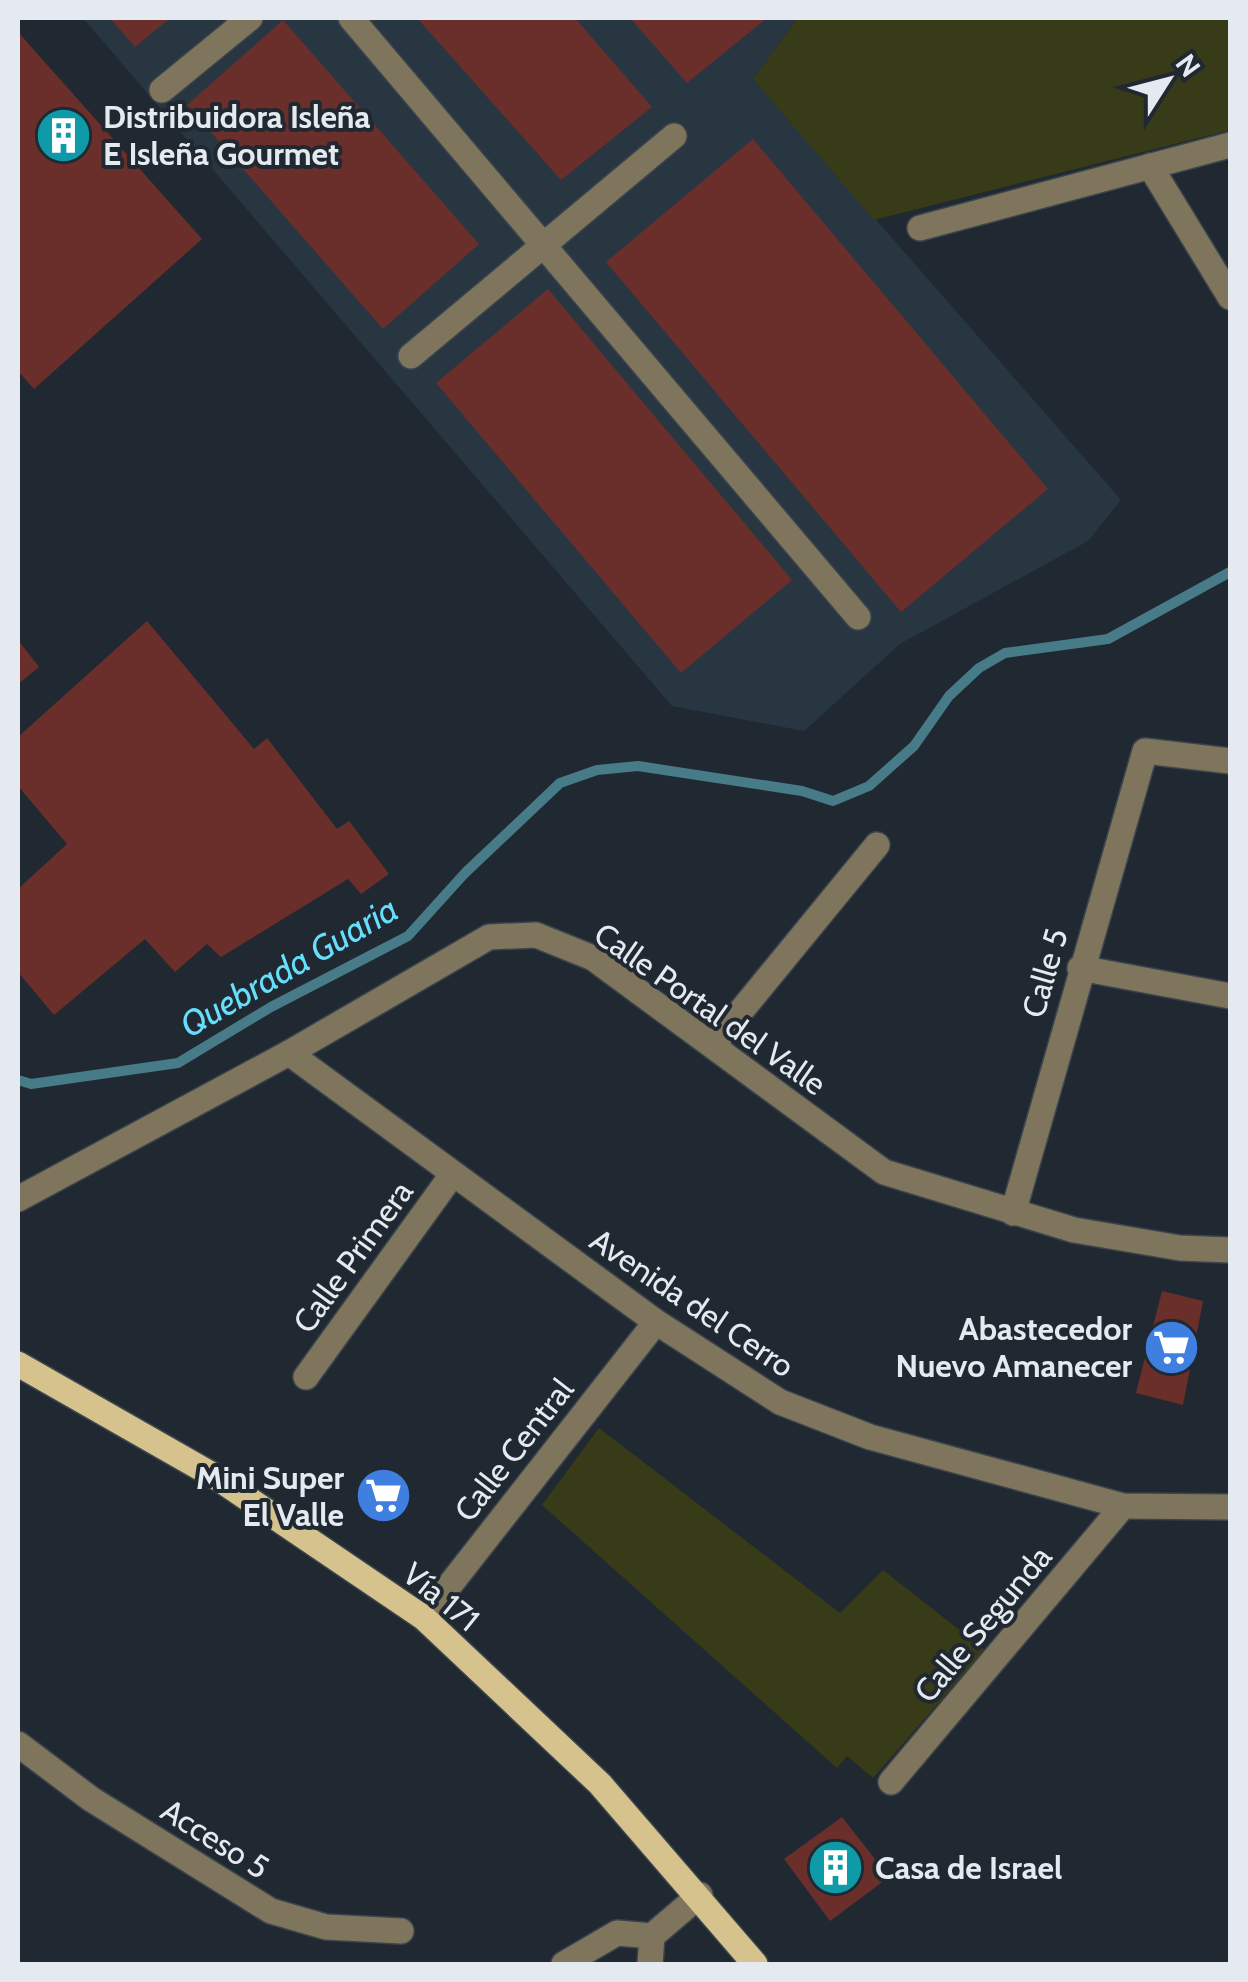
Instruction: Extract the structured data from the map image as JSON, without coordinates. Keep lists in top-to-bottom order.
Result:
{
  "streets": {
    "main road": ["Vía 171"],
    "street": [
      "Calle 5",
      "Calle Portal del Valle",
      "Calle Primera",
      "Avenida del Cerro",
      "Calle Central",
      "Calle Segunda",
      "Acceso 5"
    ]
  },
  "crossings": [
    ["Calle 5", "Calle Portal del Valle"],
    ["Calle Portal del Valle", "Avenida del Cerro"],
    ["Calle Primera", "Avenida del Cerro"],
    ["Avenida del Cerro", "Calle Central"],
    ["Avenida del Cerro", "Calle Segunda"],
    ["Calle Central", "Vía 171"]
  ],
  "water": ["Quebrada Guaria"],
  "places": {
    "building": ["Distribuidora Isleña E Isleña Gourmet", "Casa de Israel"],
    "supermarket": ["Abastecedor Nuevo Amanecer", "Mini Super El Valle"]
  },
  "north": "top right"
}
